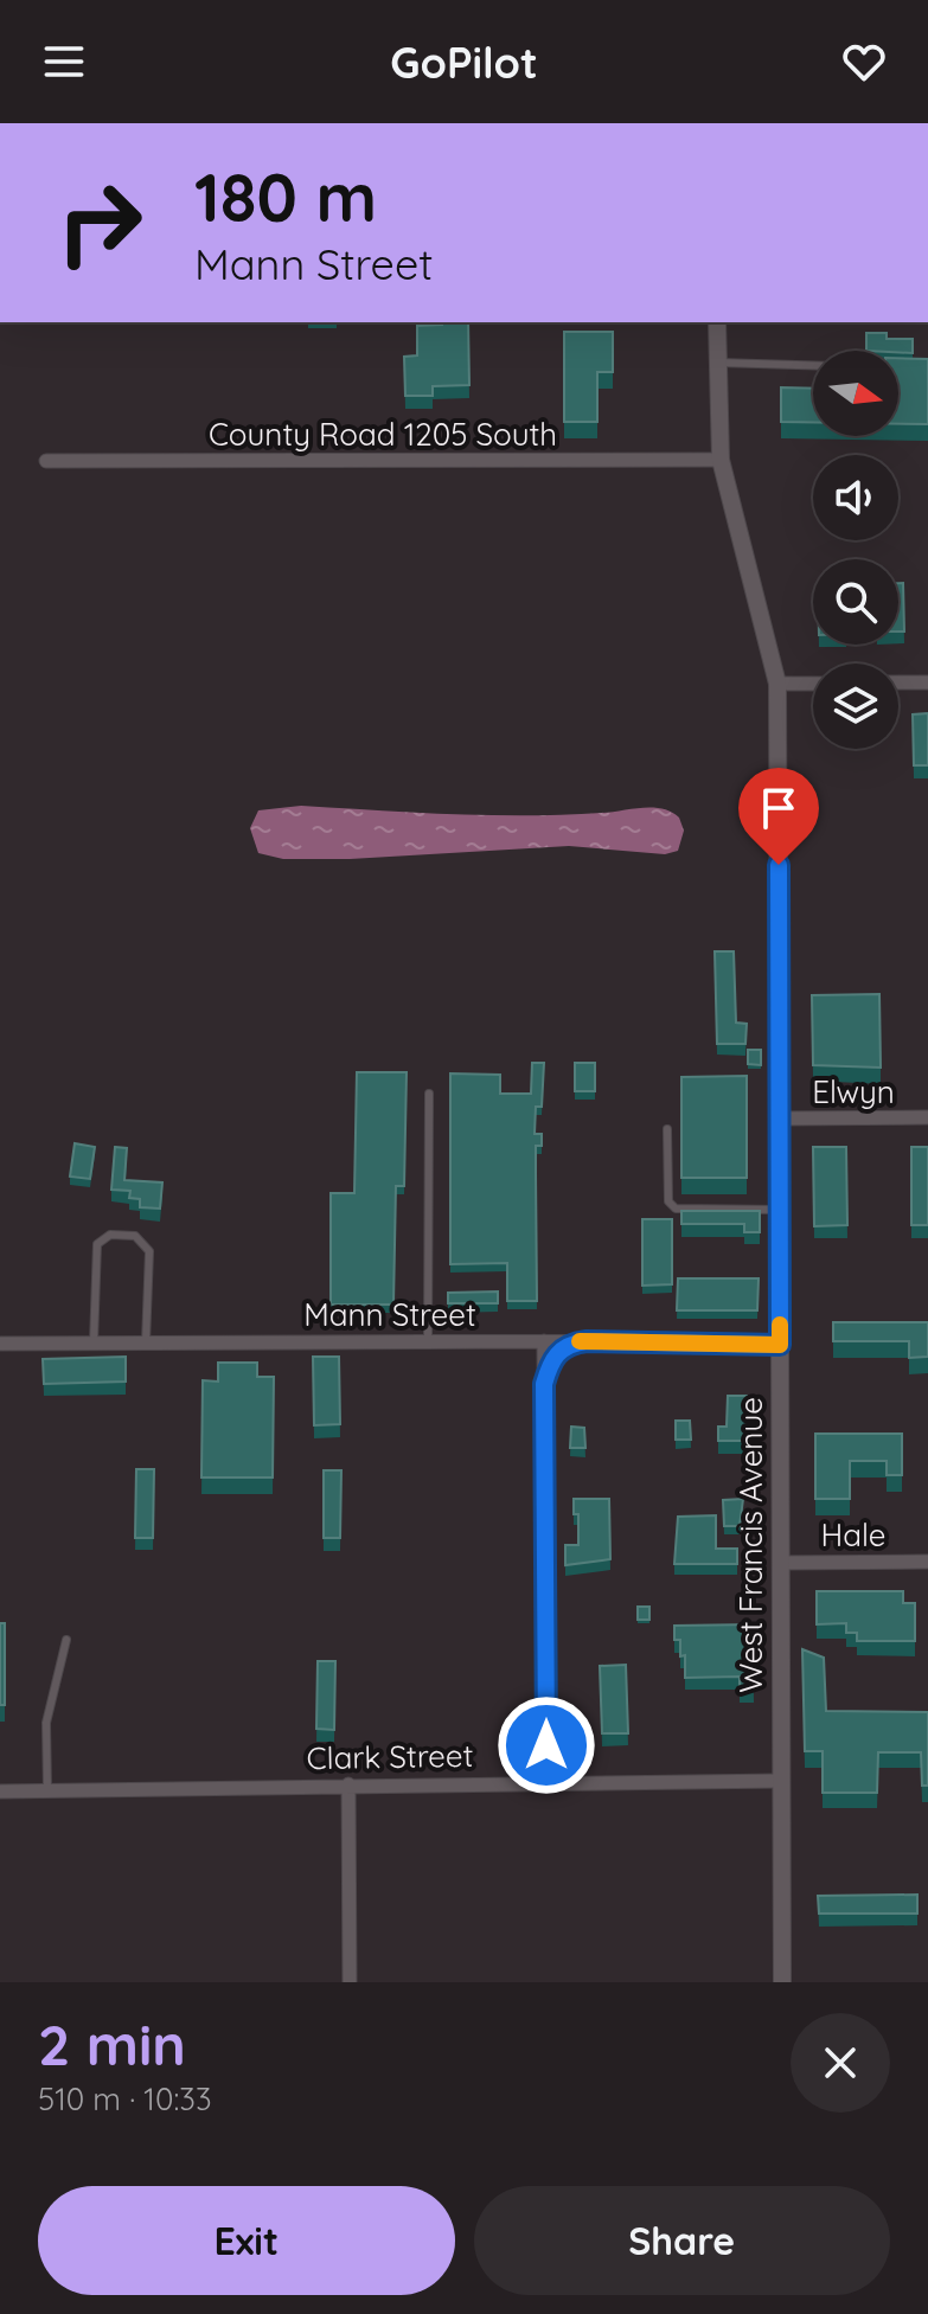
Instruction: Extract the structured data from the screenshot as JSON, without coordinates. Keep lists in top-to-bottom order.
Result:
{
  "streets": {
    "street": [
      "County Road 1205 South",
      "Elwyn",
      "Mann Street",
      "Hale",
      "West Francis Avenue",
      "Clark Street"
    ]
  },
  "crossings": [
    ["County Road 1205 South", "West Francis Avenue"],
    ["Elwyn", "West Francis Avenue"],
    ["Mann Street", "West Francis Avenue"],
    ["Hale", "West Francis Avenue"],
    ["West Francis Avenue", "Clark Street"]
  ],
  "north": "right",
  "page": {
    "header": "GoPilot",
    "turn": ["180 m", "Mann Street"],
    "heading": ["2 min", "510 m · 10:33"],
    "buttons": ["Exit", "Share"]
  }
}
